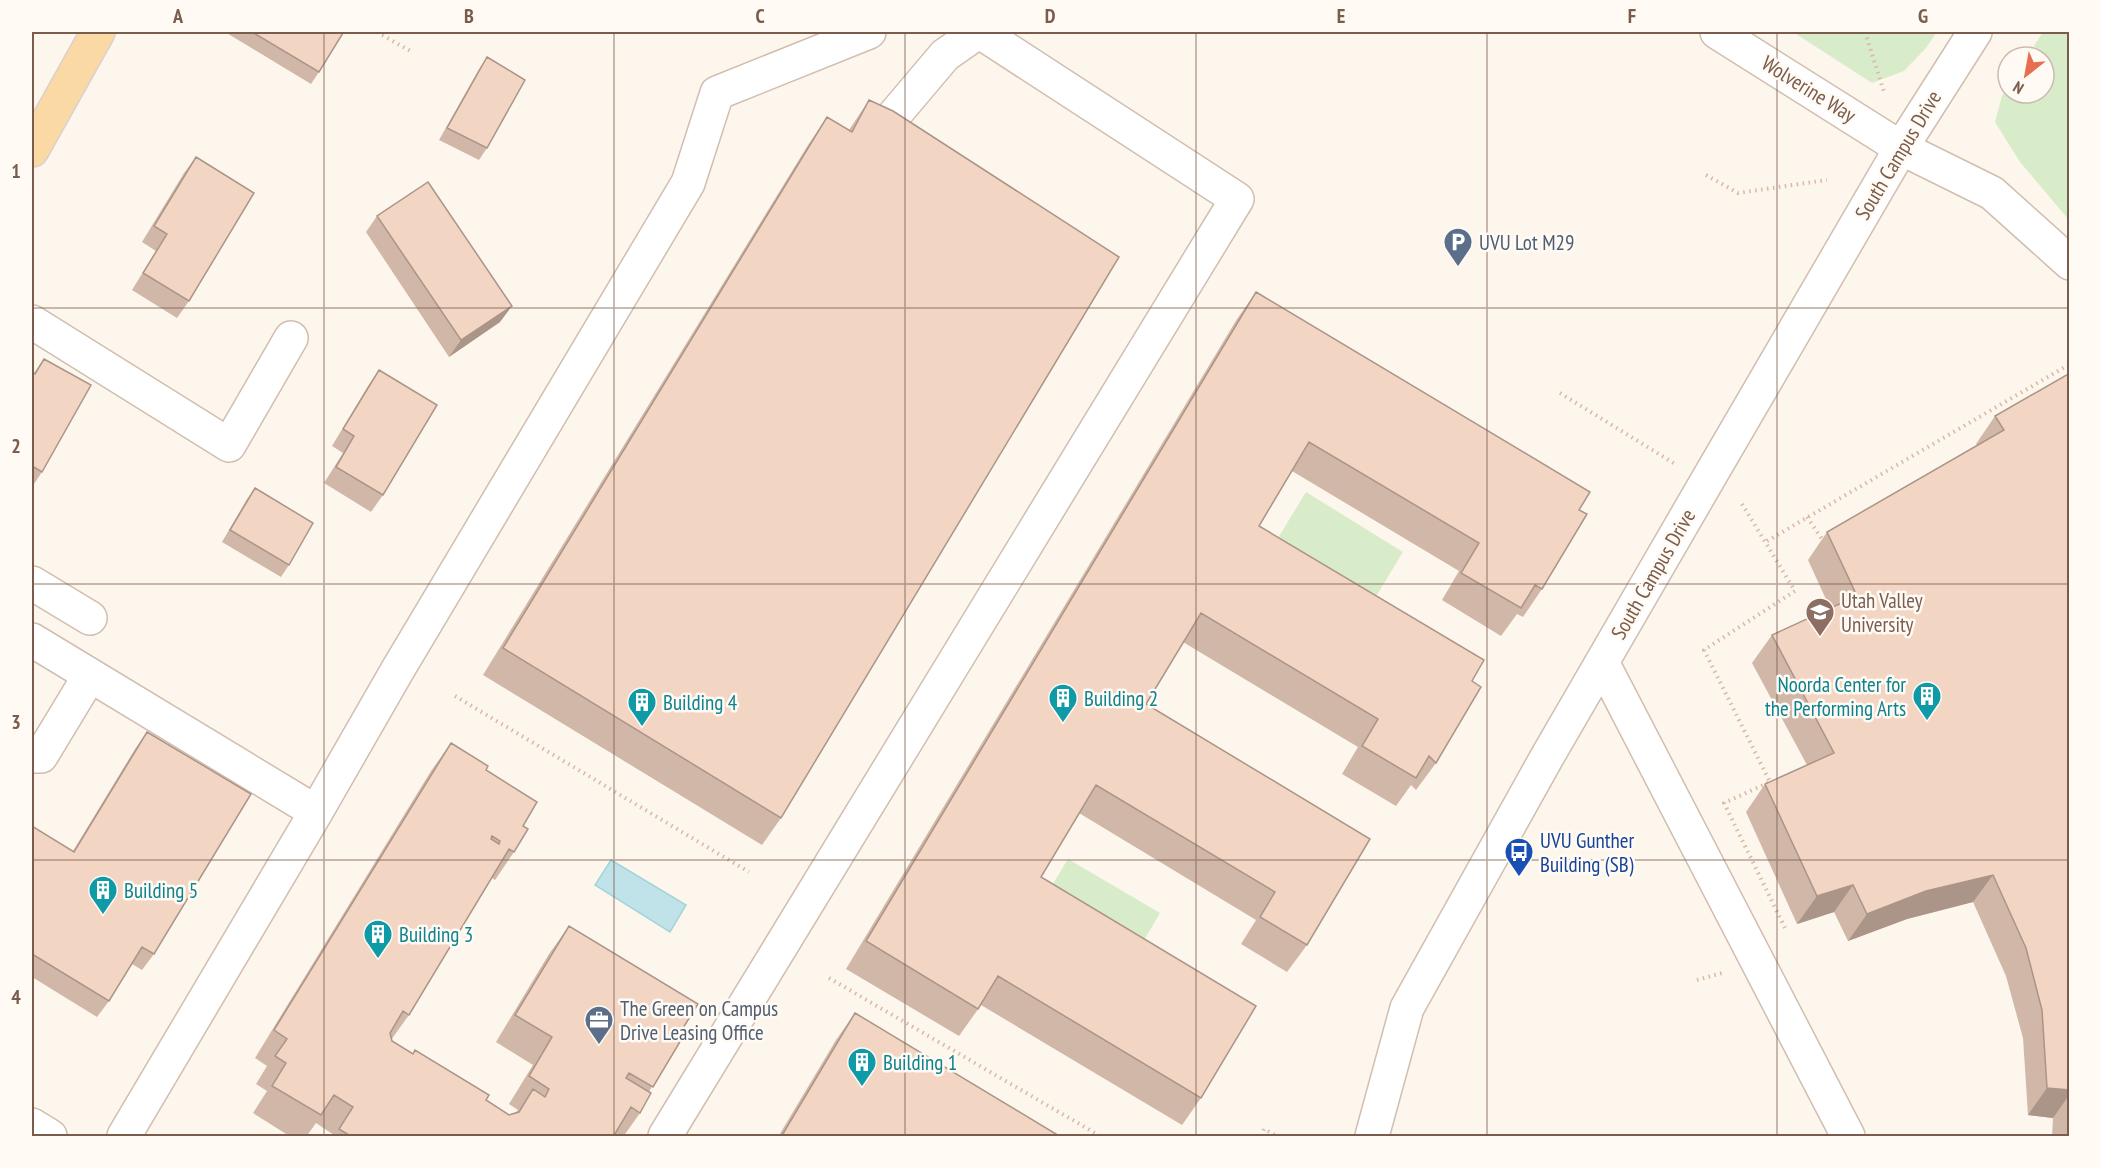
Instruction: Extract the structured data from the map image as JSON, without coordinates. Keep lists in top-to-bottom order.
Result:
{
  "streets": {
    "street": ["Wolverine Way", "South Campus Drive"]
  },
  "crossings": [
    ["Wolverine Way", "South Campus Drive"]
  ],
  "places": {
    "parking": ["UVU Lot M29"],
    "school or university": ["Utah Valley University"],
    "building": [
      "Noorda Center for the Performing Arts",
      "Building 2",
      "Building 4",
      "Building 5",
      "Building 3",
      "Building 1"
    ],
    "bus stop": ["UVU Gunther Building (SB)"],
    "office": ["The Green on Campus Drive Leasing Office"]
  },
  "north": "bottom left",
  "grid": {
    "columns": [
      "A",
      "B",
      "C",
      "D",
      "E",
      "F",
      "G"
    ],
    "rows": [
      "1",
      "2",
      "3",
      "4"
    ]
  }
}
